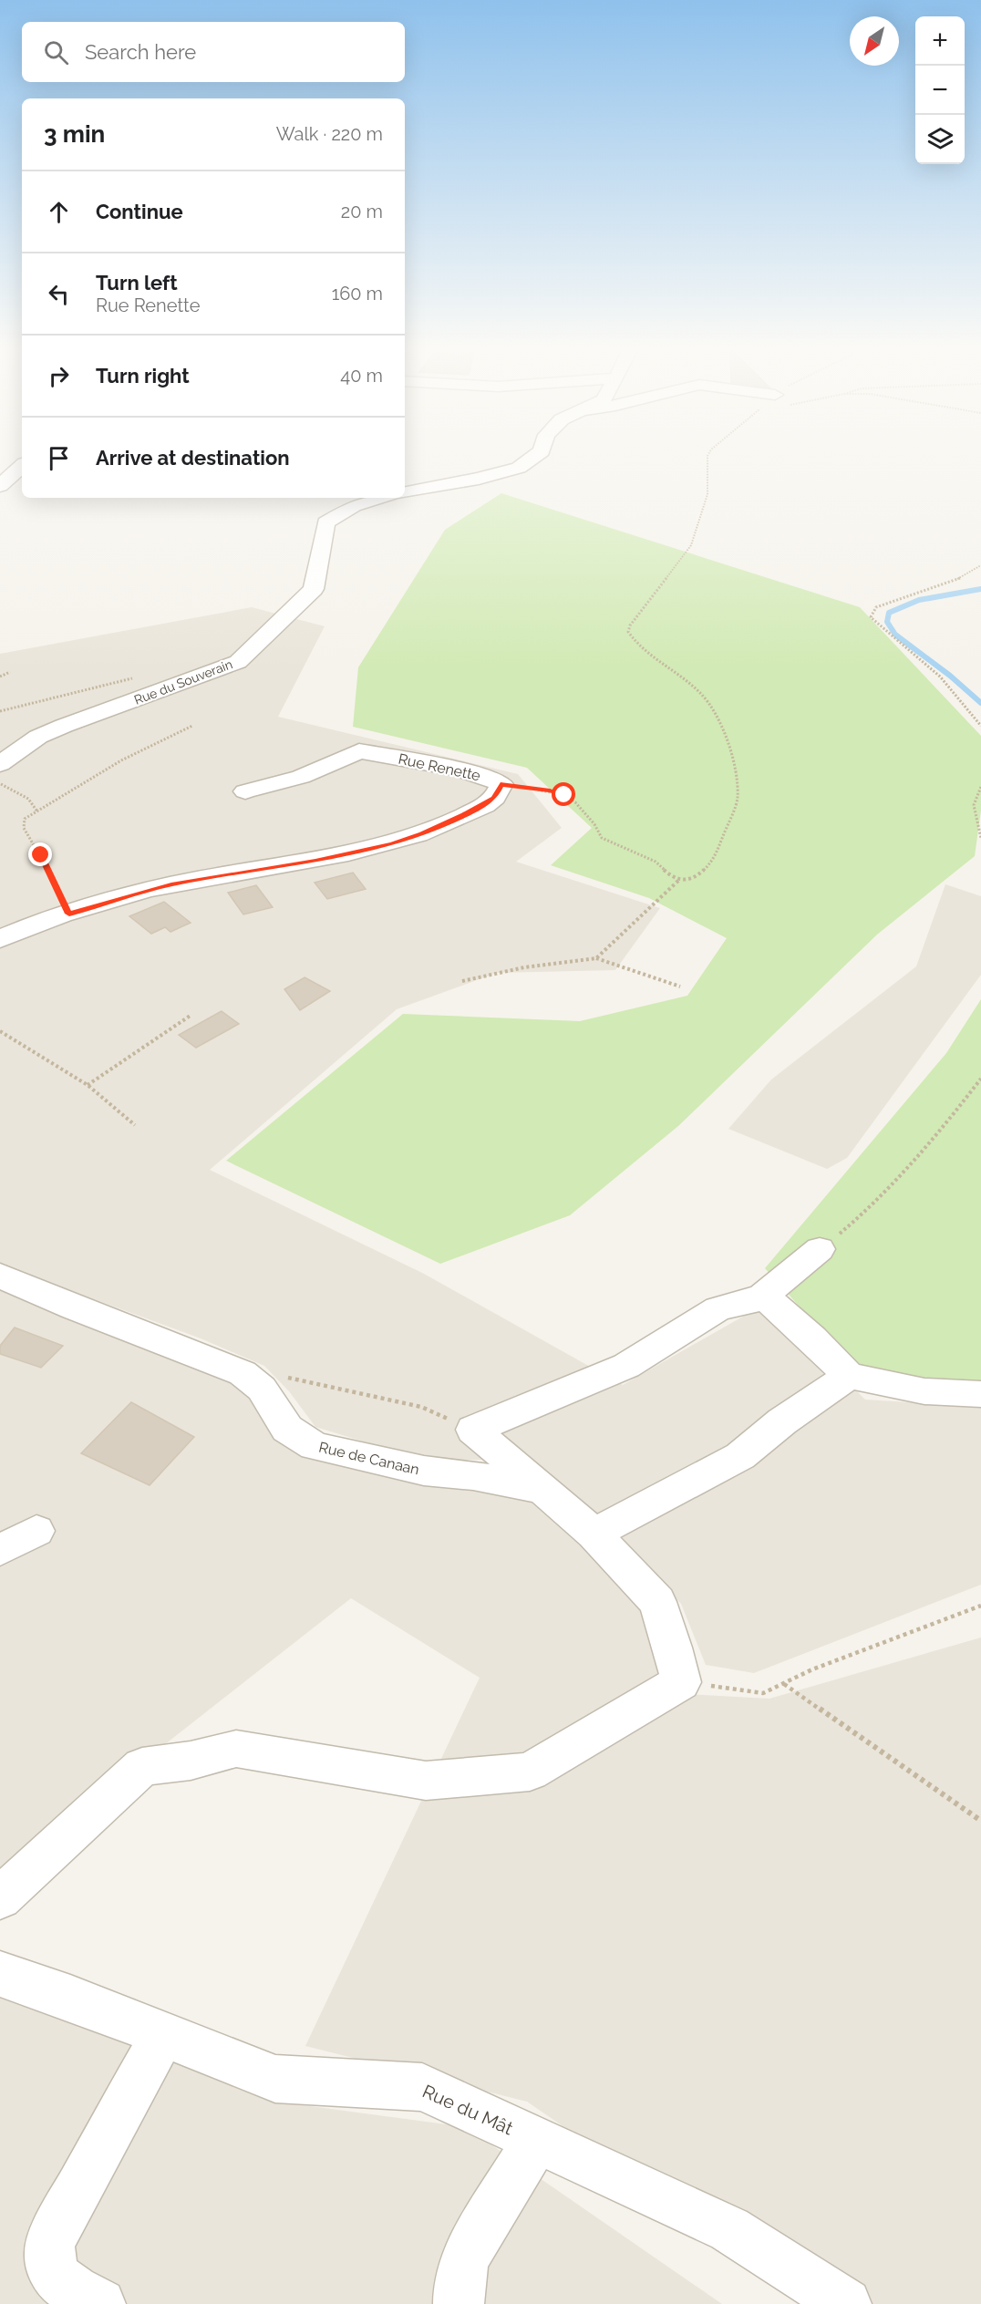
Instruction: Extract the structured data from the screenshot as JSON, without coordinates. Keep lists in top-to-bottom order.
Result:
{
  "streets": {
    "street": [
      "Rue du Souverain",
      "Rue Renette",
      "Rue de Canaan",
      "Rue du Mât"
    ]
  },
  "north": "bottom left",
  "page": {
    "map_buttons": ["+", "−"],
    "search": "Search here",
    "heading": ["3 min", "Walk · 220 m"],
    "list": [
      ["Continue", "20 m"],
      ["Turn left", "Rue Renette", "160 m"],
      ["Turn right", "40 m"],
      "Arrive at destination"
    ]
  }
}
